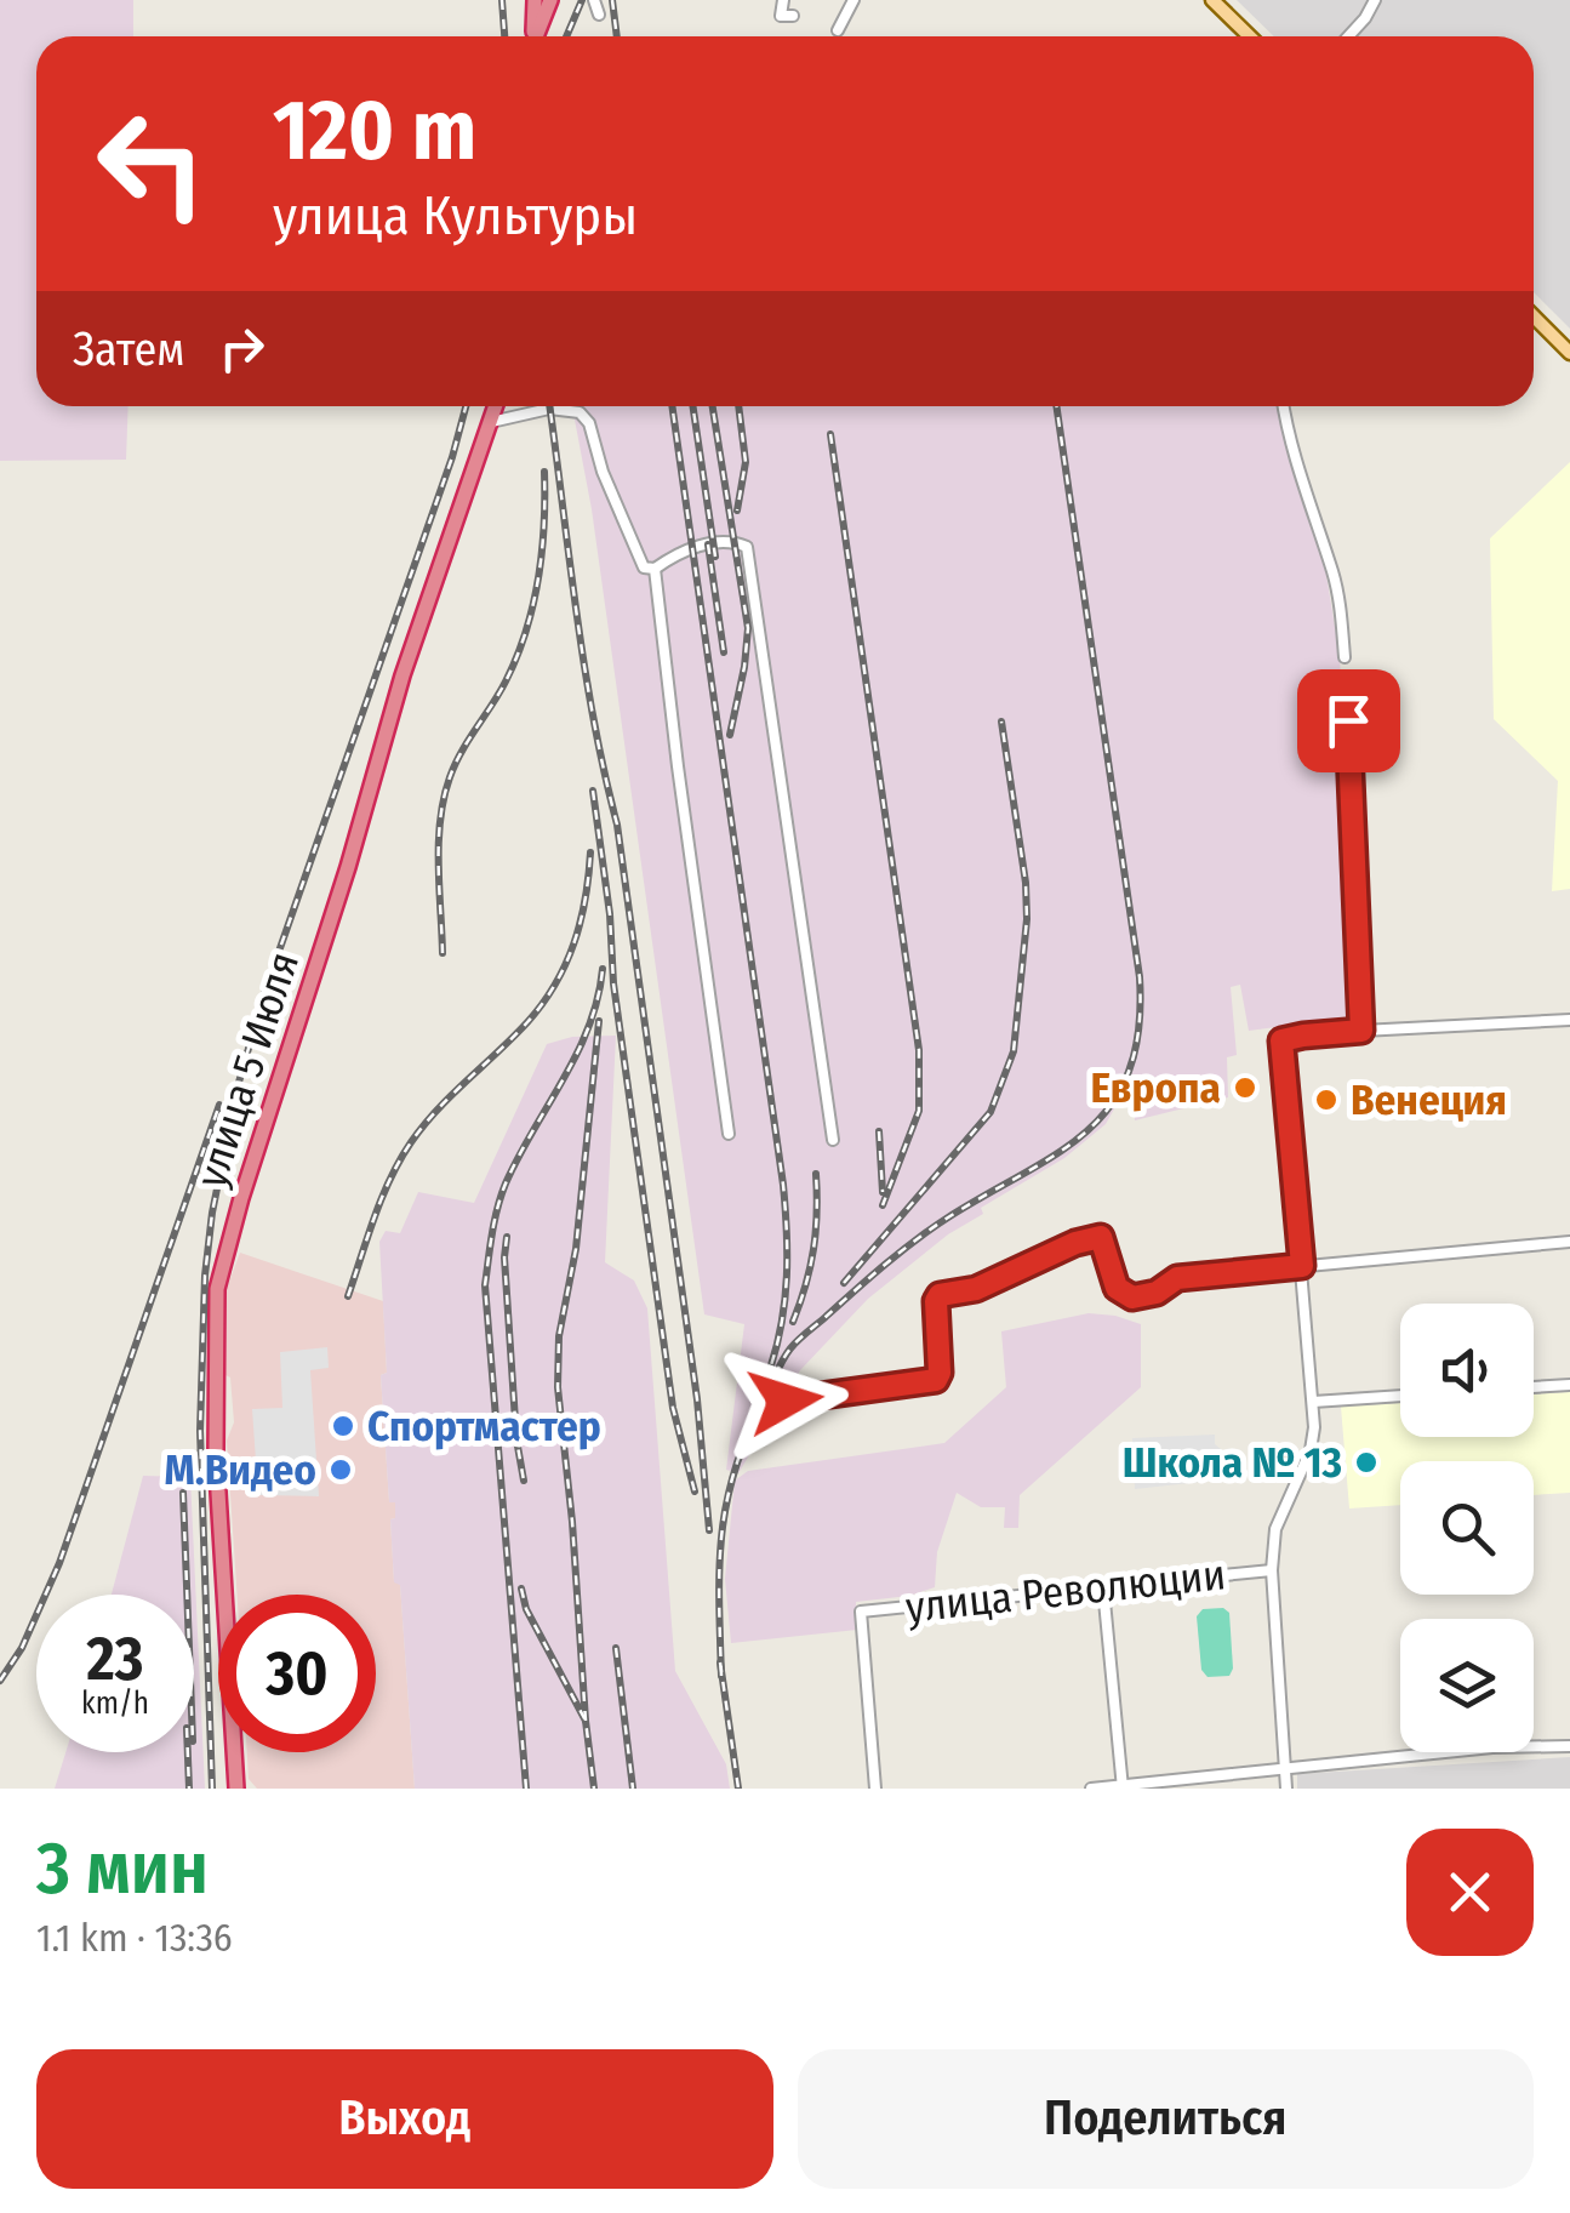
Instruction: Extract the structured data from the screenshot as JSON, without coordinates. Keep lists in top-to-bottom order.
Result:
{
  "streets": {
    "highway": ["улица 5 Июля"],
    "street": ["улица Революции"]
  },
  "places": [
    "Европа",
    "Венеция",
    "Спортмастер",
    "Школа № 13",
    "М.Видео"
  ],
  "page": {
    "turn": ["120 m", "улица Культуры"],
    "then": "Затем",
    "speed": "23 km/h",
    "limit": "30",
    "heading": ["3 мин", "1.1 km · 13:36"],
    "buttons": ["Выход", "Поделиться"]
  }
}
